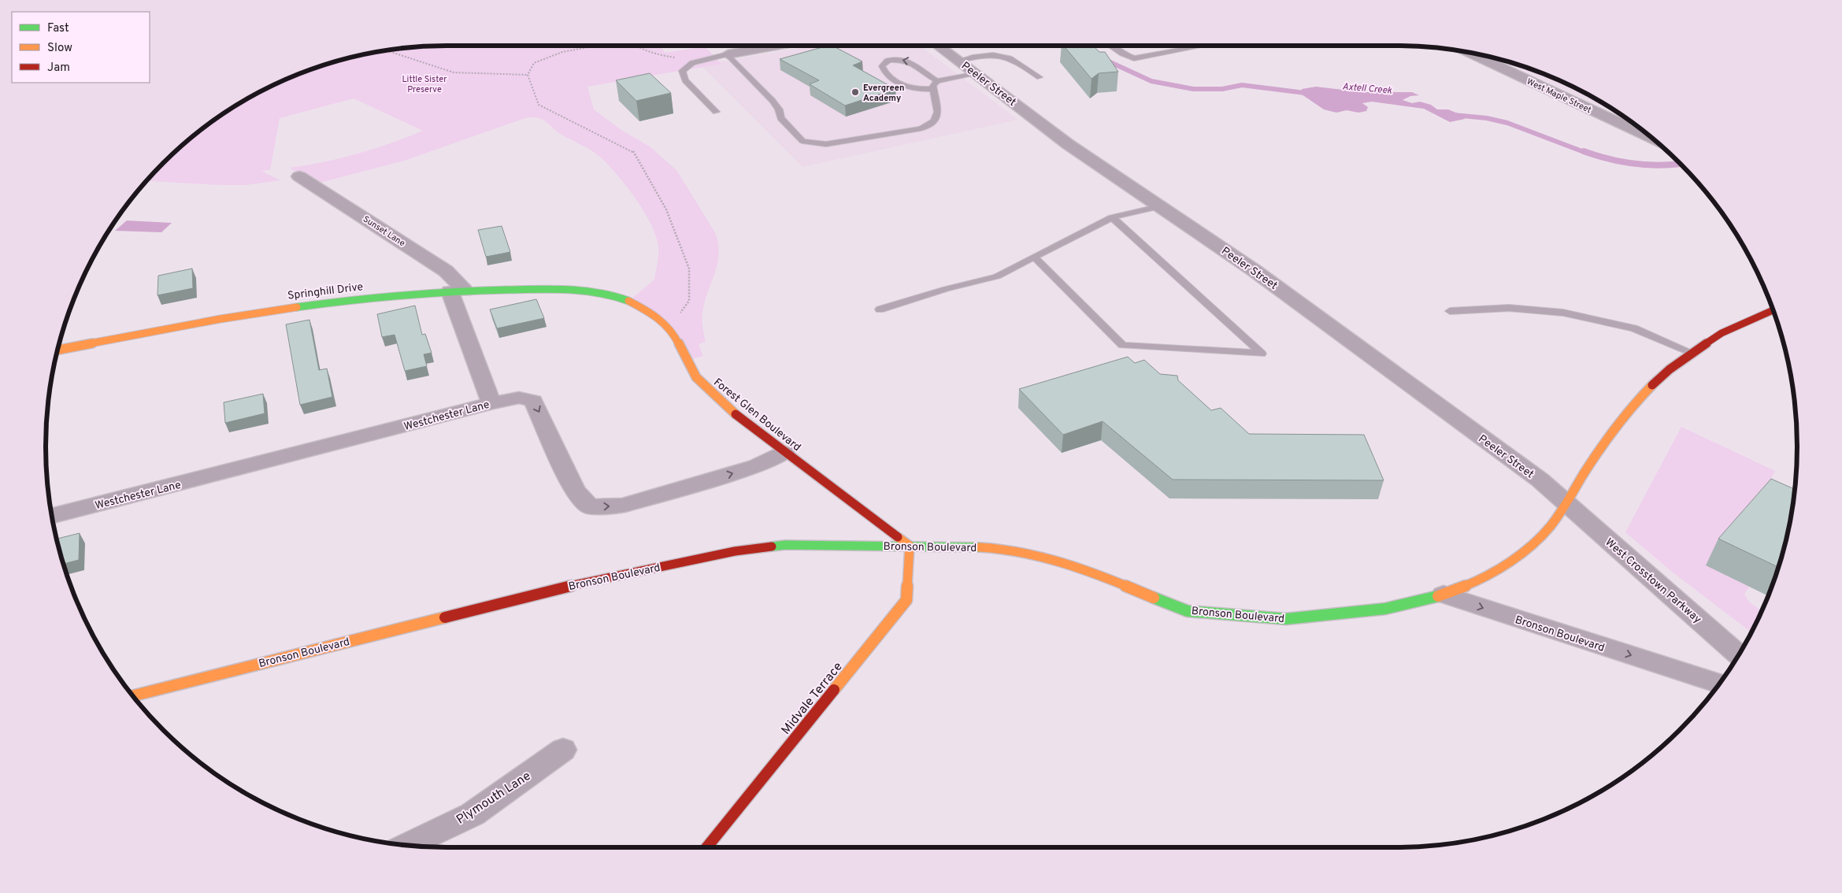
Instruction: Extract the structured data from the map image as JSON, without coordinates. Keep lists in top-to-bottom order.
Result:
{
  "streets": {
    "street": [
      "Peeler Street",
      "West Maple Street",
      "Sunset Lane",
      "Springhill Drive",
      "Forest Glen Boulevard",
      "Westchester Lane",
      "Bronson Boulevard",
      "West Crosstown Parkway",
      "Midvale Terrace",
      "Plymouth Lane"
    ]
  },
  "crossings": [
    ["Peeler Street", "West Crosstown Parkway"],
    ["Sunset Lane", "Springhill Drive"],
    ["Sunset Lane", "Westchester Lane"],
    ["Springhill Drive", "Forest Glen Boulevard"],
    ["Forest Glen Boulevard", "Westchester Lane"],
    ["Forest Glen Boulevard", "Bronson Boulevard"],
    ["Forest Glen Boulevard", "Midvale Terrace"],
    ["Bronson Boulevard", "Midvale Terrace"]
  ],
  "one_way": ["Westchester Lane"],
  "water": ["Axtell Creek"],
  "parks": ["Little Sister Preserve"],
  "places": ["Evergreen Academy"],
  "legend": ["Fast", "Slow", "Jam"]
}
